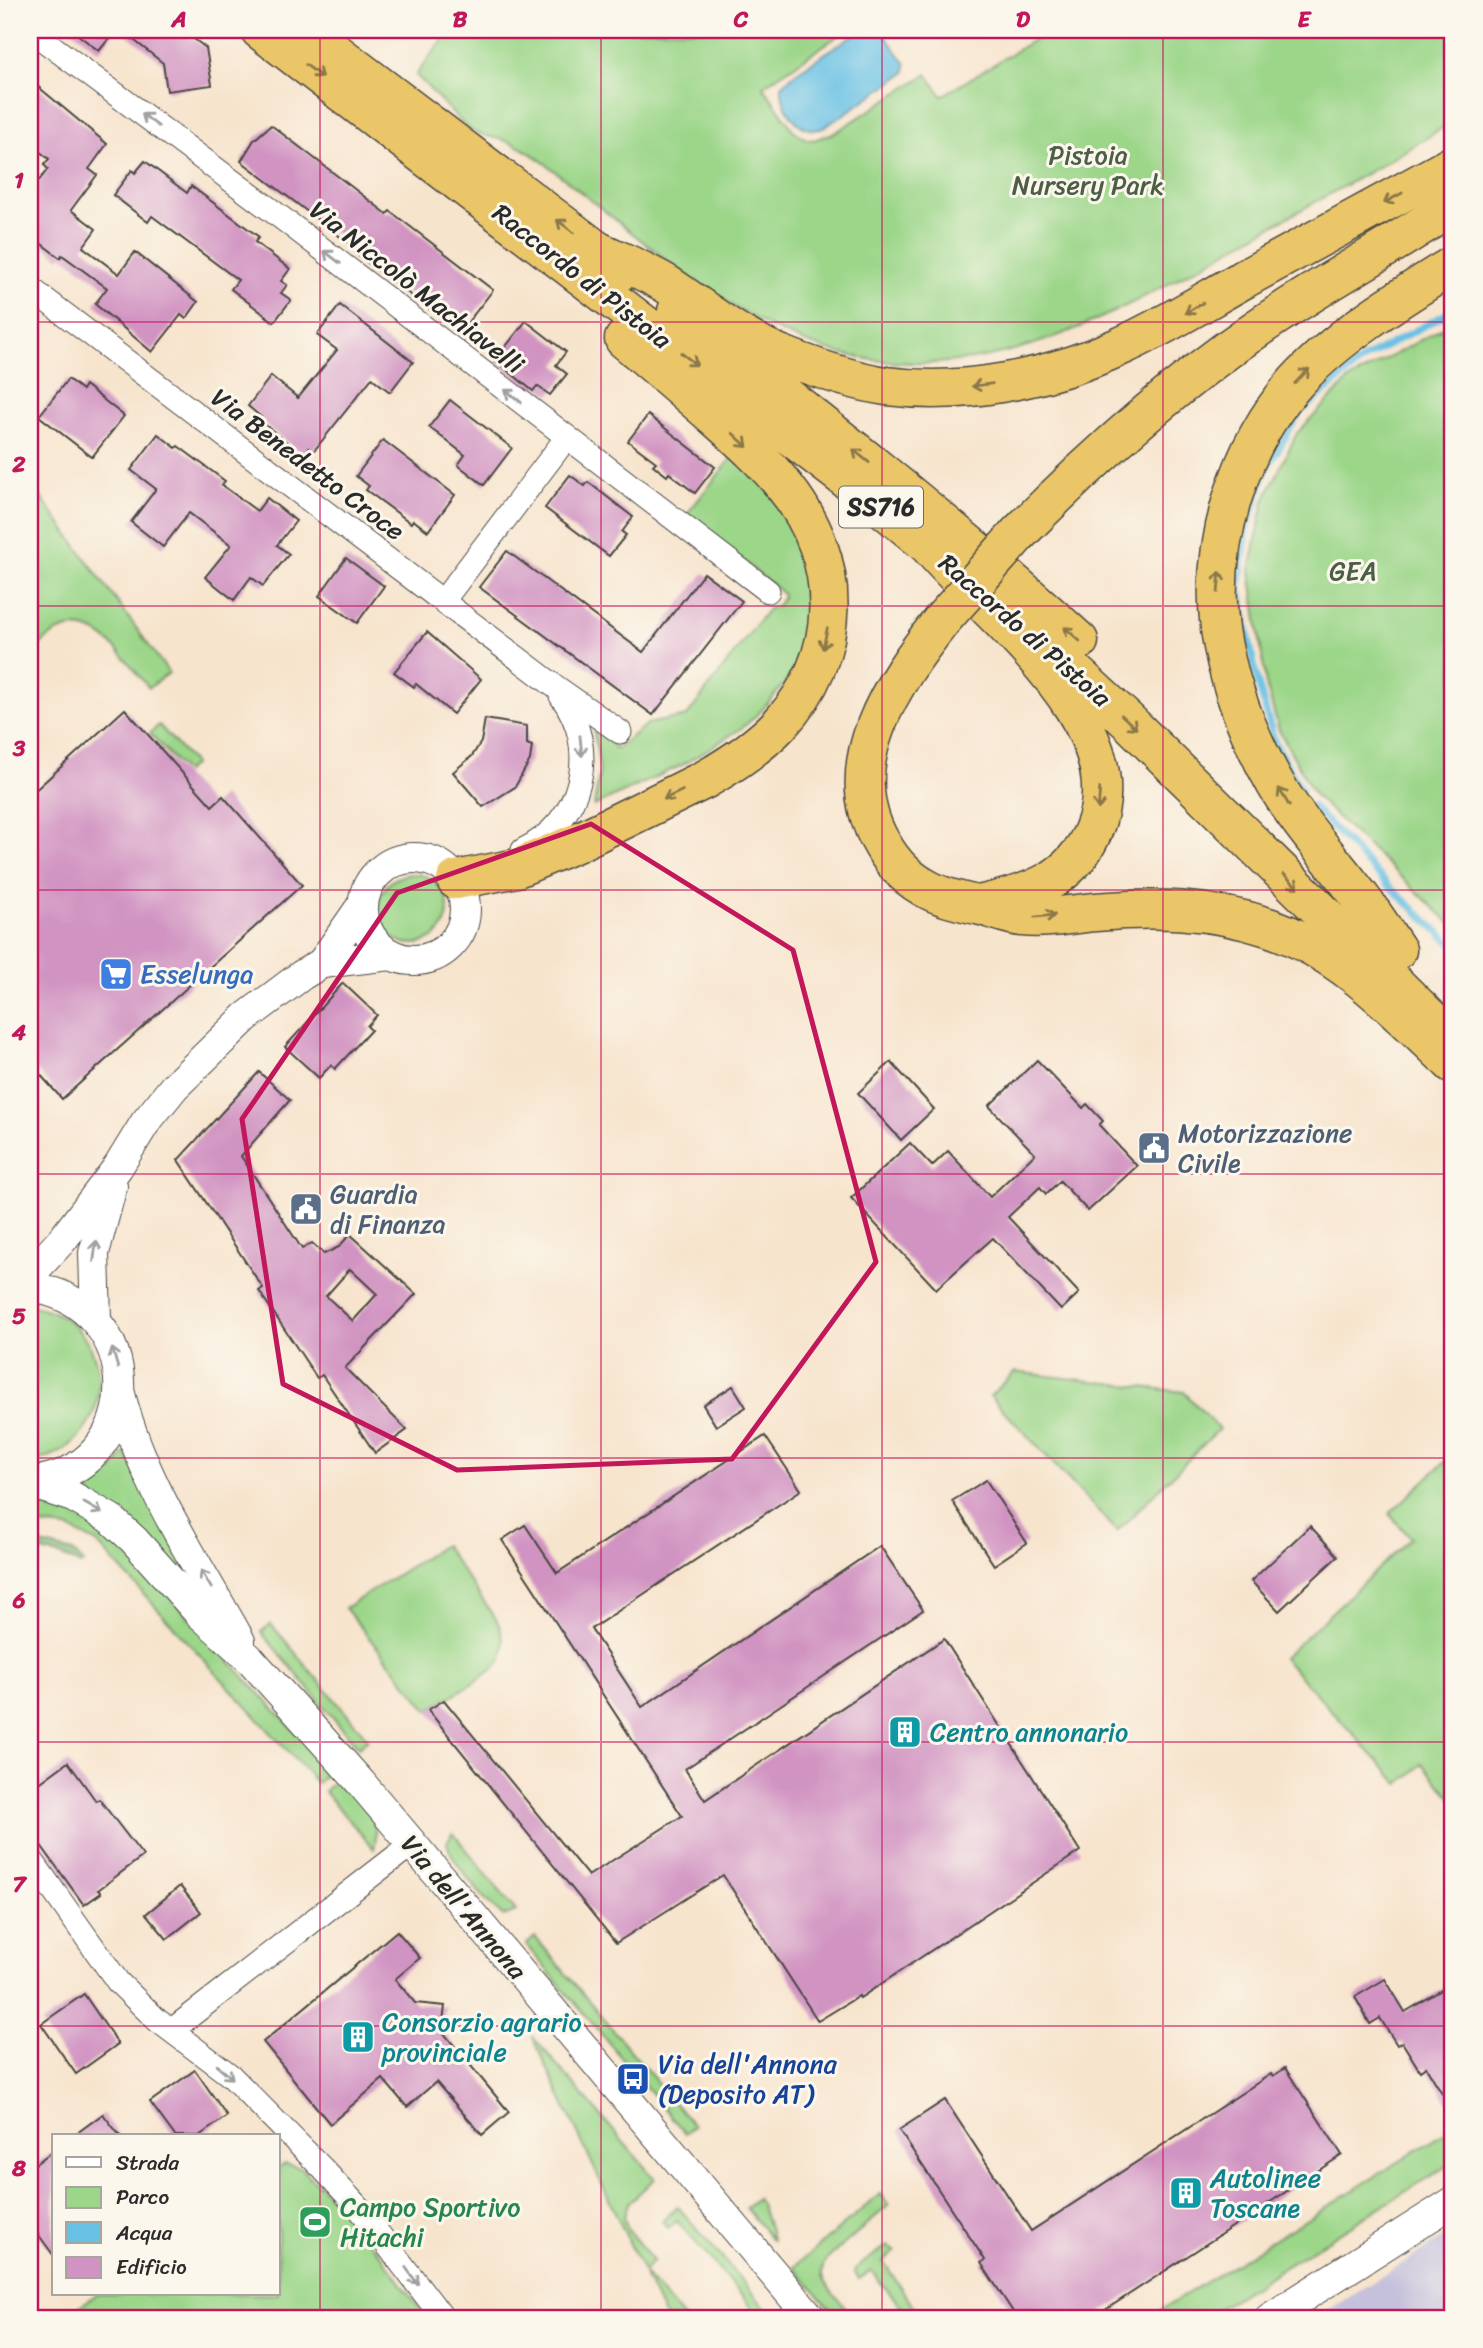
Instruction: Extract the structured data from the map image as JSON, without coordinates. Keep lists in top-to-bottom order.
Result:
{
  "streets": {
    "highway": ["Raccordo di Pistoia", "SS716"],
    "street": ["Via Niccolò Machiavelli", "Via Benedetto Croce", "Via dell'Annona"]
  },
  "one_way": ["Via Niccolò Machiavelli"],
  "parks": ["Pistoia Nursery Park", "GEA"],
  "places": {
    "supermarket": ["Esselunga"],
    "public building": ["Motorizzazione Civile", "Guardia di Finanza"],
    "building": ["Centro annonario", "Consorzio agrario provinciale", "Autolinee Toscane"],
    "bus stop": ["Via dell'Annona (Deposito AT)"],
    "sports": ["Campo Sportivo Hitachi"]
  },
  "legend": [
    "Strada",
    "Parco",
    "Acqua",
    "Edificio"
  ],
  "grid": {
    "columns": [
      "A",
      "B",
      "C",
      "D",
      "E"
    ],
    "rows": [
      "1",
      "2",
      "3",
      "4",
      "5",
      "6",
      "7",
      "8"
    ]
  }
}
